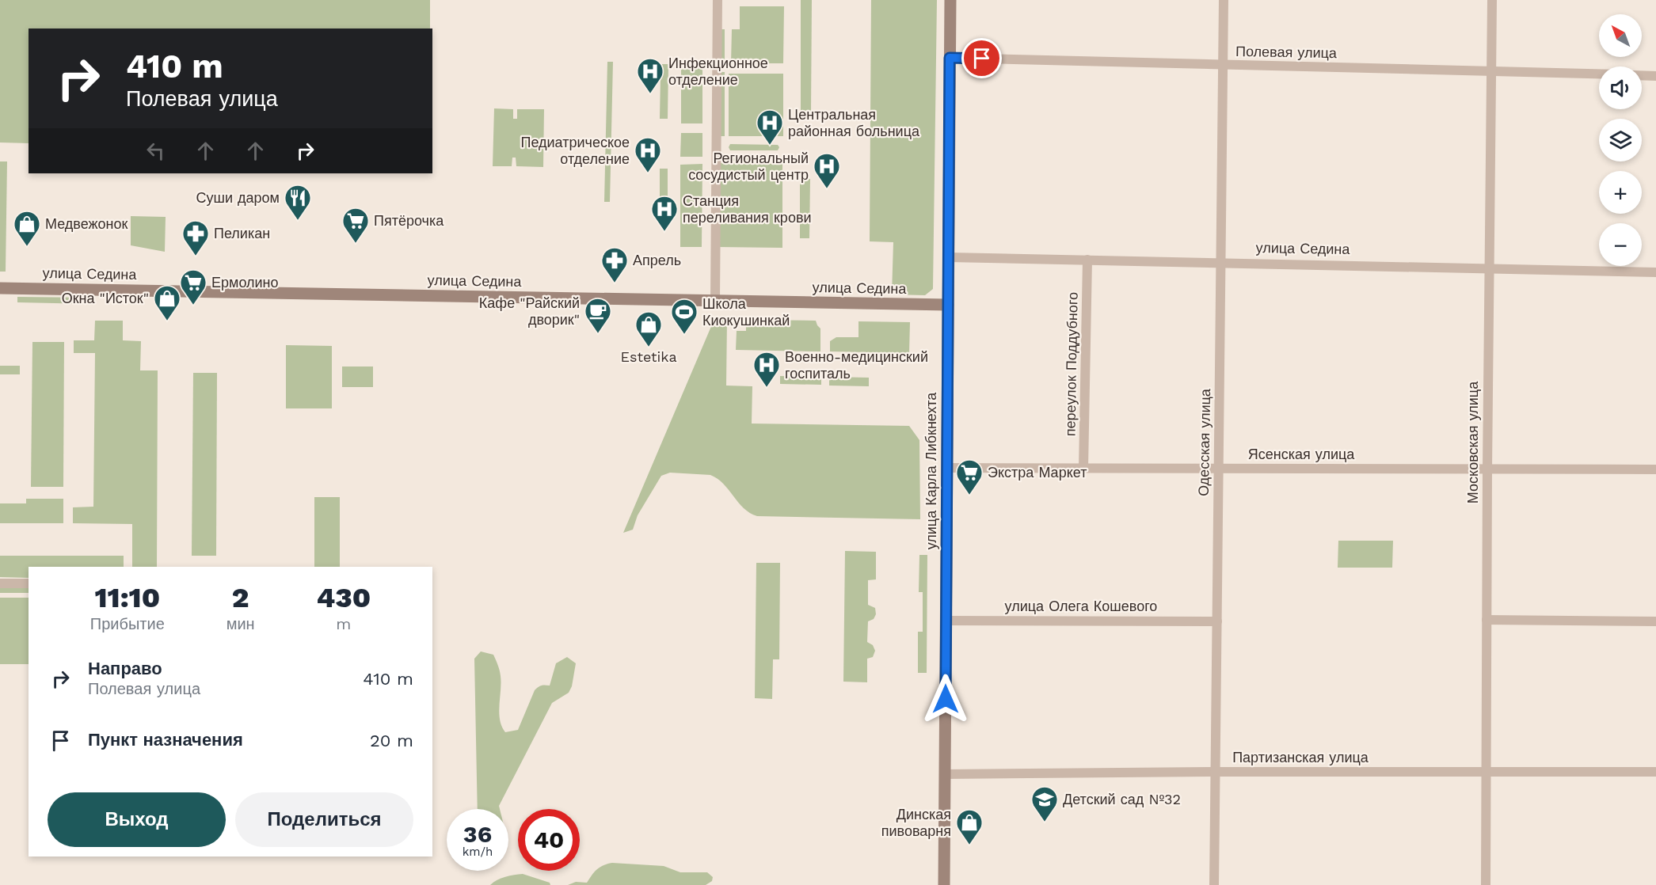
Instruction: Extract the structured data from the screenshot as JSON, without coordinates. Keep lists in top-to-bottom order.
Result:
{
  "streets": {
    "street": [
      "Полевая улица",
      "улица Седина",
      "переулок Поддубного",
      "Одесская улица",
      "Московская улица",
      "Ясенская улица",
      "улица Карла Либкнехта",
      "улица Олега Кошевого",
      "Партизанская улица"
    ]
  },
  "crossings": [
    ["Полевая улица", "Одесская улица"],
    ["Полевая улица", "Московская улица"],
    ["Полевая улица", "улица Карла Либкнехта"],
    ["улица Седина", "переулок Поддубного"],
    ["улица Седина", "Одесская улица"],
    ["улица Седина", "Московская улица"],
    ["улица Седина", "улица Карла Либкнехта"],
    ["переулок Поддубного", "Ясенская улица"],
    ["Одесская улица", "Ясенская улица"],
    ["Одесская улица", "улица Олега Кошевого"],
    ["Одесская улица", "Партизанская улица"],
    ["Московская улица", "Ясенская улица"],
    ["Московская улица", "Партизанская улица"],
    ["Ясенская улица", "улица Карла Либкнехта"],
    ["улица Карла Либкнехта", "улица Олега Кошевого"],
    ["улица Карла Либкнехта", "Партизанская улица"]
  ],
  "places": {
    "hospital": [
      "Инфекционное отделение",
      "Центральная районная больница",
      "Педиатрическое отделение",
      "Региональный сосудистый центр",
      "Станция переливания крови",
      "Военно-медицинский госпиталь"
    ],
    "restaurant": ["Суши даром"],
    "supermarket": ["Пятёрочка", "Ермолино", "Экстра Маркет"],
    "shop": [
      "Медвежонок",
      "Окна \"Исток\"",
      "Estetika",
      "Динская пивоварня"
    ],
    "pharmacy": ["Пеликан", "Апрель"],
    "cafe": ["Кафе \"Райский дворик\""],
    "sports": ["Школа Киокушинкай"],
    "school or university": ["Детский сад №32"]
  },
  "north": "top left",
  "page": {
    "map_buttons": ["+", "−"],
    "turn": ["410 m", "Полевая улица"],
    "eta": [
      "11:10",
      "Прибытие",
      "2",
      "мин",
      "430",
      "m"
    ],
    "list": [
      {
        "name": "Направо",
        "note": "Полевая улица",
        "value": "410 m"
      },
      {
        "name": "Пункт назначения",
        "value": "20 m"
      }
    ],
    "buttons": ["Выход", "Поделиться"],
    "speed": "36 km/h",
    "limit": "40"
  }
}
